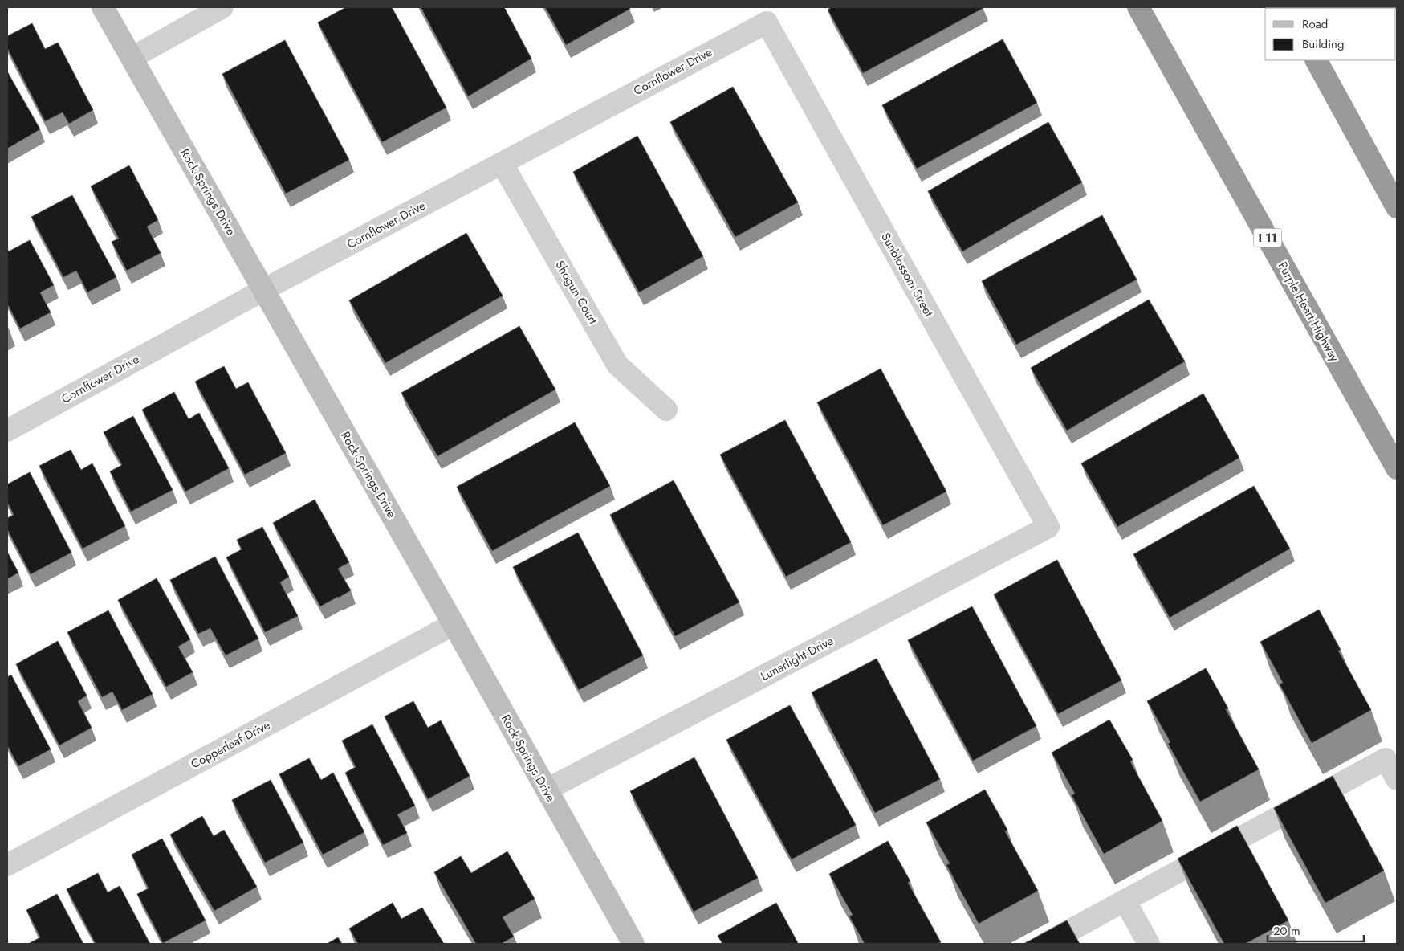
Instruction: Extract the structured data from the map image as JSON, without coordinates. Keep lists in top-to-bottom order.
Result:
{
  "streets": {
    "highway": ["I 11", "Purple Heart Highway"],
    "street": [
      "Cornflower Drive",
      "Rock Springs Drive",
      "Sunblossom Street",
      "Shogun Court",
      "Lunarlight Drive",
      "Copperleaf Drive"
    ]
  },
  "crossings": [
    ["Cornflower Drive", "Rock Springs Drive"],
    ["Cornflower Drive", "Sunblossom Street"],
    ["Cornflower Drive", "Shogun Court"],
    ["Rock Springs Drive", "Lunarlight Drive"],
    ["Rock Springs Drive", "Copperleaf Drive"],
    ["Sunblossom Street", "Lunarlight Drive"]
  ],
  "legend": ["Road", "Building"],
  "scale_bar": "20 m"
}
